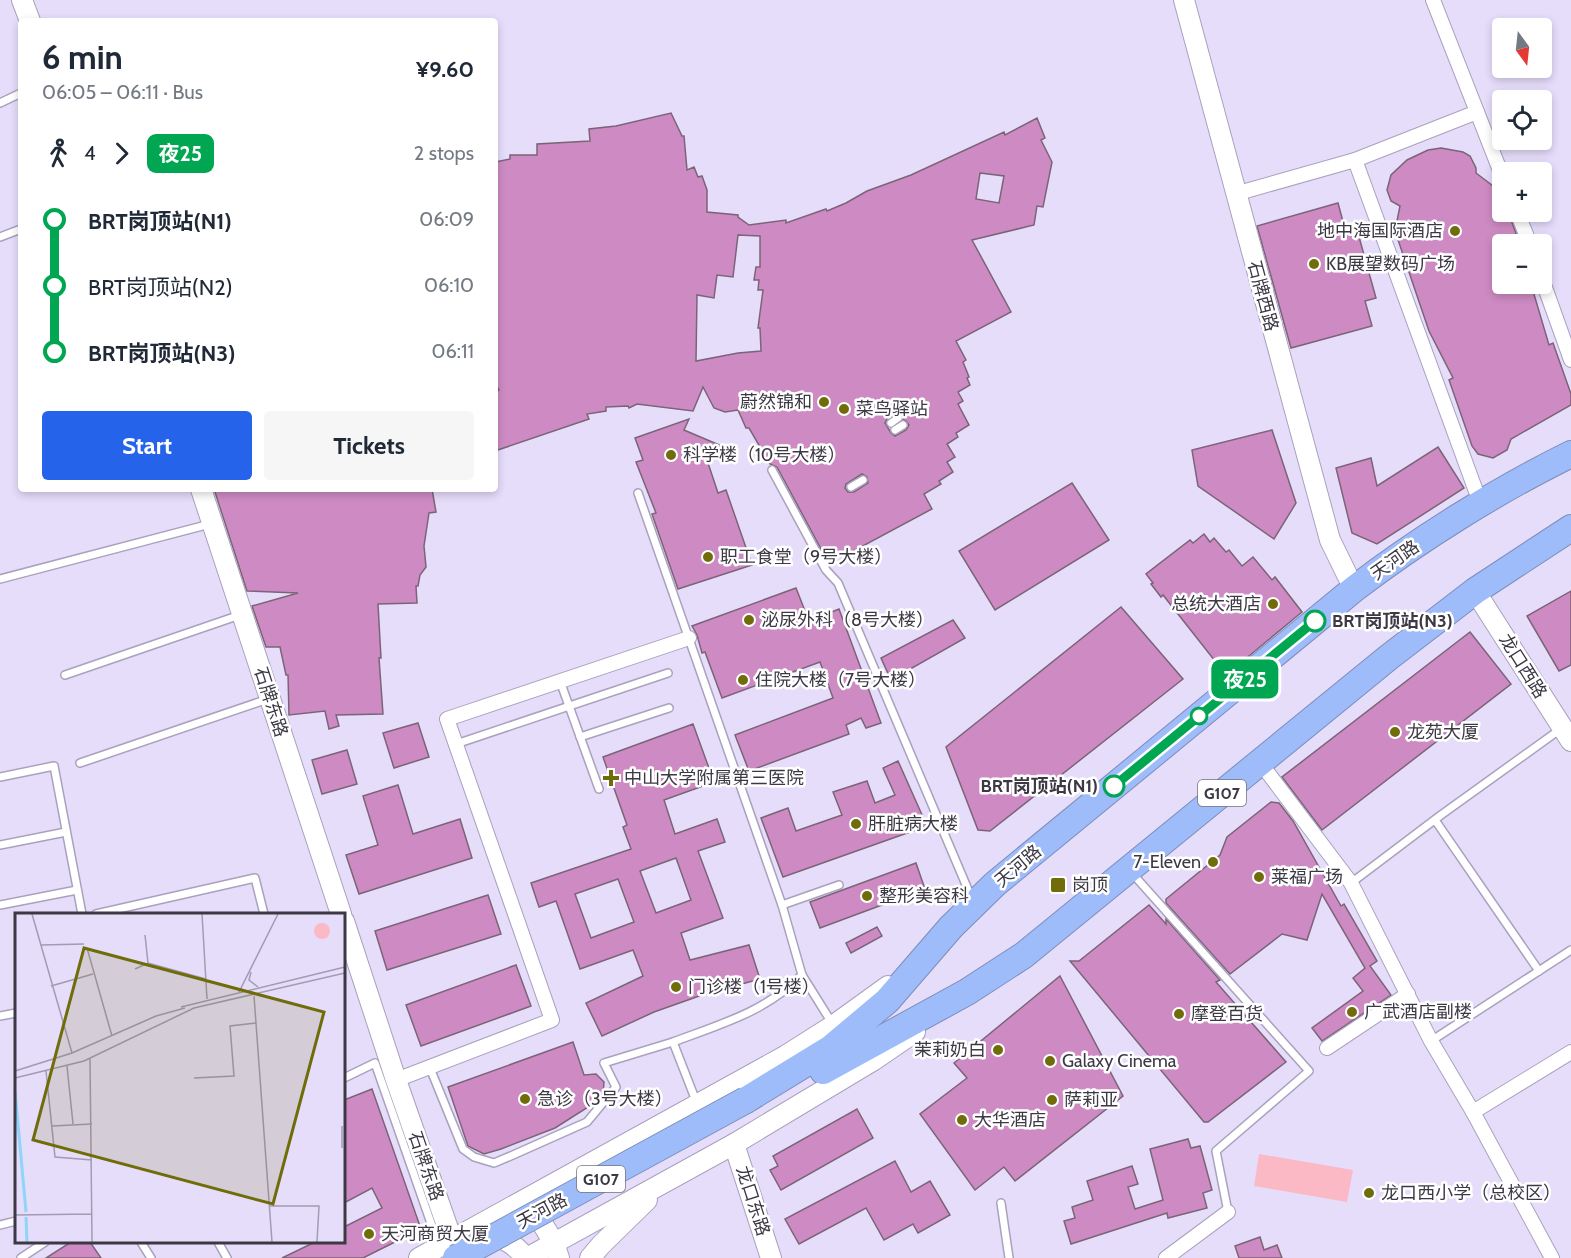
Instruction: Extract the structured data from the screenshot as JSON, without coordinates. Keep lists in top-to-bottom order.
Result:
{
  "streets": {
    "highway": ["天河路", "G107"],
    "street": [
      "石牌西路",
      "龙口西路",
      "石牌东路",
      "龙口东路"
    ]
  },
  "crossings": [
    ["石牌西路", "天河路"],
    ["天河路", "龙口西路"],
    ["天河路", "石牌东路"]
  ],
  "places": {
    "other": [
      "地中海国际酒店",
      "KB展望数码广场",
      "蔚然锦和",
      "菜鸟驿站",
      "科学楼（10号大楼）",
      "职工食堂（9号大楼）",
      "总统大酒店",
      "泌尿外科（8号大楼）",
      "BRT岗顶站(N3)",
      "住院大楼（7号大楼）",
      "龙苑大厦",
      "BRT岗顶站(N1)",
      "肝脏病大楼",
      "7-Eleven",
      "莱福广场",
      "整形美容科",
      "门诊楼（1号楼）",
      "广武酒店副楼",
      "摩登百货",
      "茉莉奶白",
      "Galaxy Cinema",
      "急诊（3号大楼）",
      "萨莉亚",
      "大华酒店",
      "龙口西小学（总校区）",
      "天河商贸大厦"
    ],
    "health": ["中山大学附属第三医院"],
    "transit": ["岗顶"]
  },
  "lines": ["bus line 夜25"],
  "north": "bottom",
  "page": {
    "on_map": "夜25",
    "map_buttons": ["+", "−"],
    "heading": ["6 min", "06:05 – 06:11 · Bus", "¥9.60"],
    "legs": ["4", "夜25", "2 stops"],
    "list": [
      {
        "name": "BRT岗顶站(N1)",
        "value": "06:09"
      },
      {
        "name": "BRT岗顶站(N2)",
        "value": "06:10"
      },
      {
        "name": "BRT岗顶站(N3)",
        "value": "06:11"
      }
    ],
    "buttons": ["Start", "Tickets"]
  }
}
